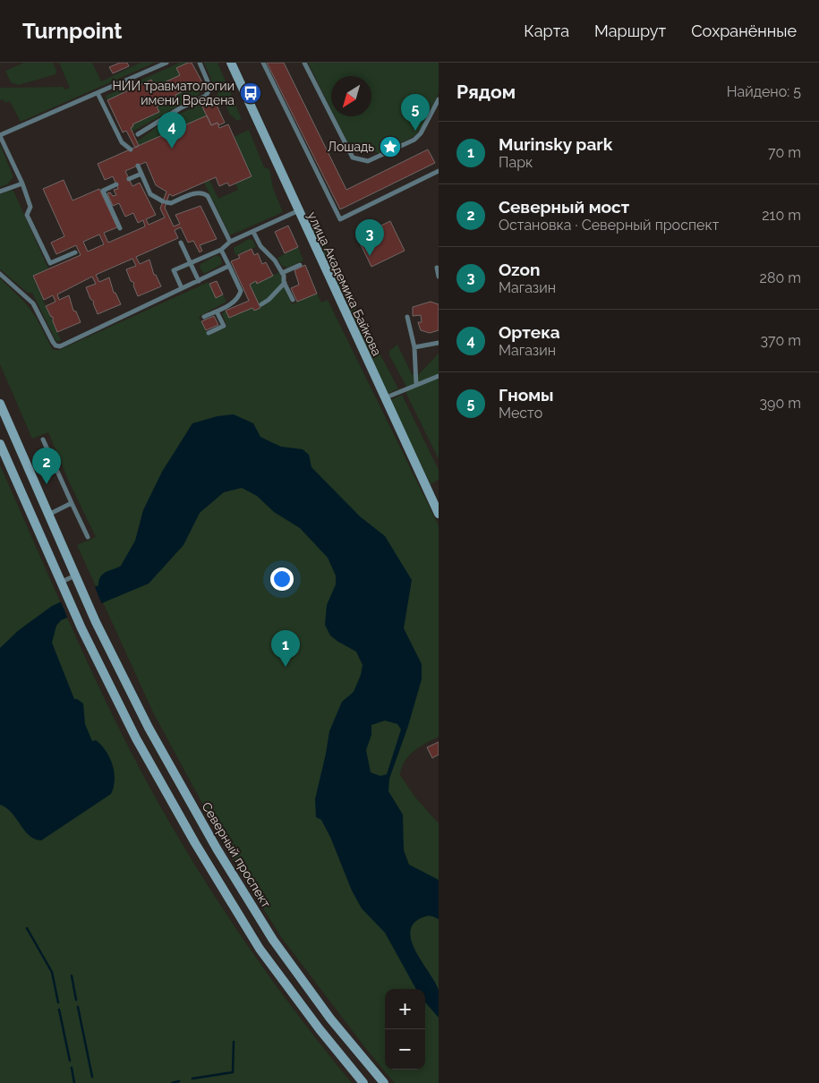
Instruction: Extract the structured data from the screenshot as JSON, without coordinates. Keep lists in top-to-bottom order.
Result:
{
  "streets": {
    "main road": ["улица Академика Байкова", "Северный проспект"]
  },
  "places": {
    "bus stop": ["НИИ травматологии имени Вредена"],
    "place": ["Лошадь"]
  },
  "north": "bottom left",
  "page": {
    "header": "Turnpoint",
    "nav": ["Карта", "Маршрут", "Сохранённые"],
    "heading": ["Рядом", "Найдено: 5"],
    "pins": [
      "5",
      "4",
      "3",
      "2",
      "1"
    ],
    "list": [
      {
        "mark": "1",
        "name": "Murinsky park",
        "note": "Парк",
        "value": "70 m"
      },
      {
        "mark": "2",
        "name": "Северный мост",
        "note": "Остановка · Северный проспект",
        "value": "210 m"
      },
      {
        "mark": "3",
        "name": "Ozon",
        "note": "Магазин",
        "value": "280 m"
      },
      {
        "mark": "4",
        "name": "Ортека",
        "note": "Магазин",
        "value": "370 m"
      },
      {
        "mark": "5",
        "name": "Гномы",
        "note": "Место",
        "value": "390 m"
      }
    ],
    "map_buttons": ["+", "−"]
  }
}
